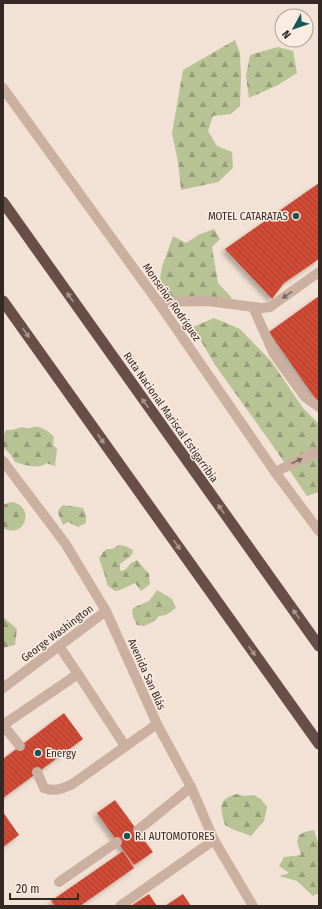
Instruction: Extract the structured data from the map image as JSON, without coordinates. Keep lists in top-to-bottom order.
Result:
{
  "streets": {
    "highway": ["Ruta Nacional Mariscal Estigarribia"],
    "street": ["Monseñor Rodríguez", "George Washington", "Avenida San Blás"]
  },
  "crossings": [
    ["George Washington", "Avenida San Blás"]
  ],
  "places": ["MOTEL CATARATAS", "Energy", "R.I AUTOMOTORES"],
  "scale_bar": "20 m",
  "north": "bottom left"
}
